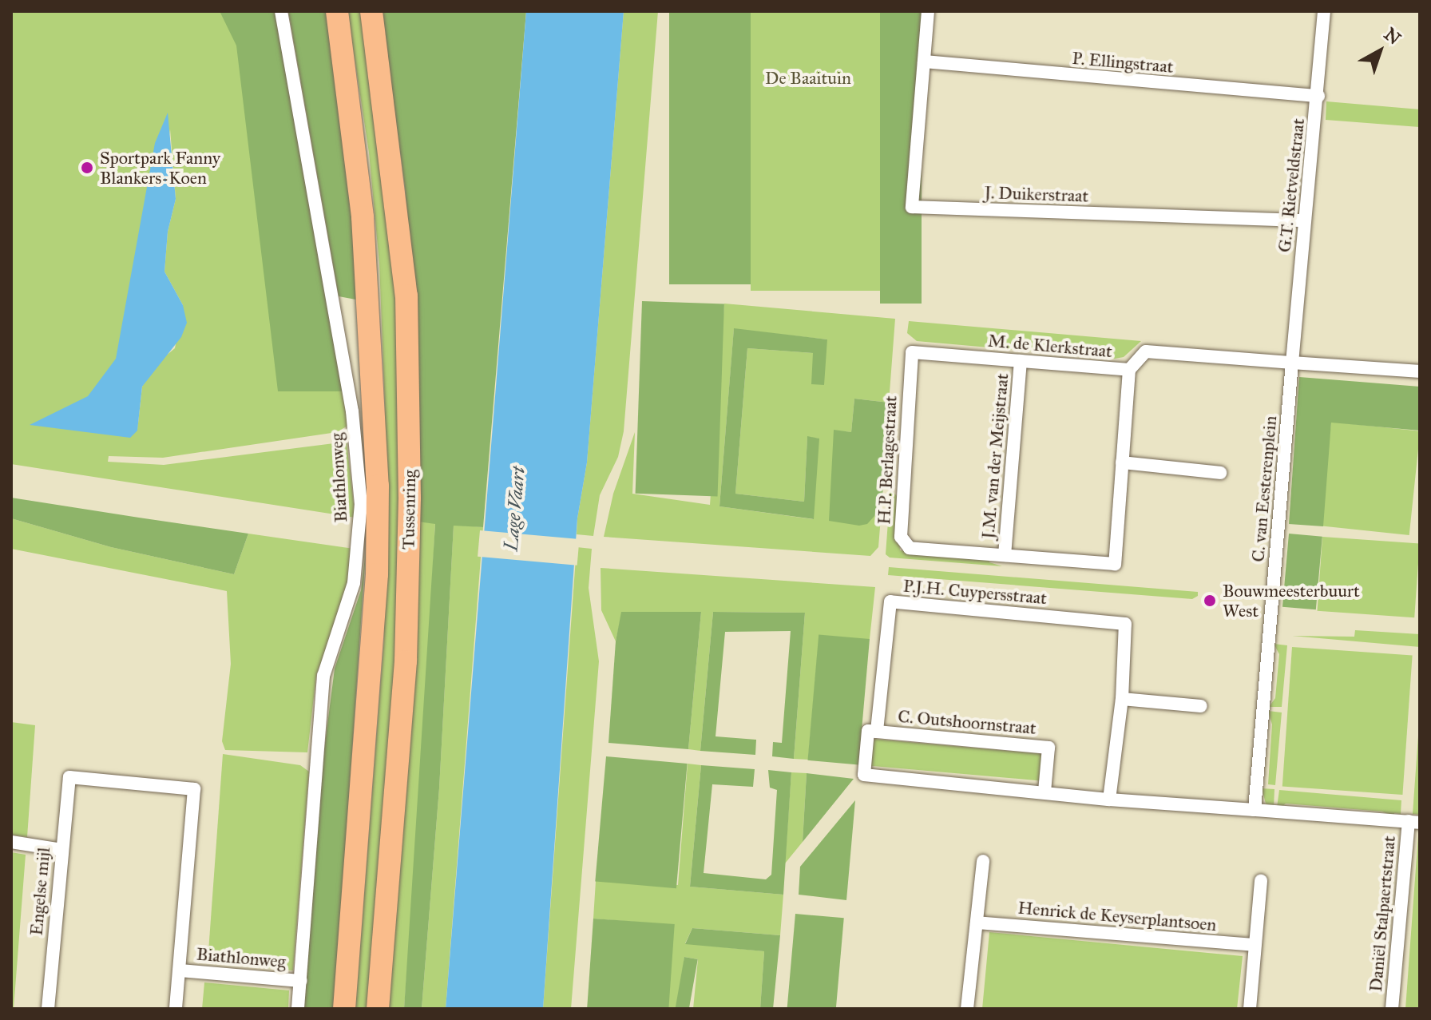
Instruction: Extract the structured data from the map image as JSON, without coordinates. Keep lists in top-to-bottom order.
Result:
{
  "streets": {
    "highway": ["Tussenring"],
    "street": [
      "P. Ellingstraat",
      "G.T. Rietveldstraat",
      "J. Duikerstraat",
      "M. de Klerkstraat",
      "J.M. van der Meijstraat",
      "H.P. Berlagestraat",
      "Biathlonweg",
      "C. van Eesterenplein",
      "P.J.H. Cuypersstraat",
      "C. Outshoornstraat",
      "Engelse mijl",
      "Daniël Stalpaertstraat",
      "Henrick de Keyserplantsoen"
    ]
  },
  "crossings": [
    ["P. Ellingstraat", "G.T. Rietveldstraat"],
    ["P. Ellingstraat", "J. Duikerstraat"],
    ["G.T. Rietveldstraat", "J. Duikerstraat"],
    ["G.T. Rietveldstraat", "M. de Klerkstraat"],
    ["G.T. Rietveldstraat", "C. van Eesterenplein"],
    ["M. de Klerkstraat", "J.M. van der Meijstraat"],
    ["M. de Klerkstraat", "H.P. Berlagestraat"],
    ["M. de Klerkstraat", "C. van Eesterenplein"],
    ["J.M. van der Meijstraat", "H.P. Berlagestraat"],
    ["Biathlonweg", "Engelse mijl"],
    ["P.J.H. Cuypersstraat", "C. Outshoornstraat"]
  ],
  "water": ["Lage Vaart"],
  "parks": ["De Baaituin"],
  "places": ["Sportpark Fanny Blankers-Koen", "Bouwmeesterbuurt West"],
  "north": "top right"
}
